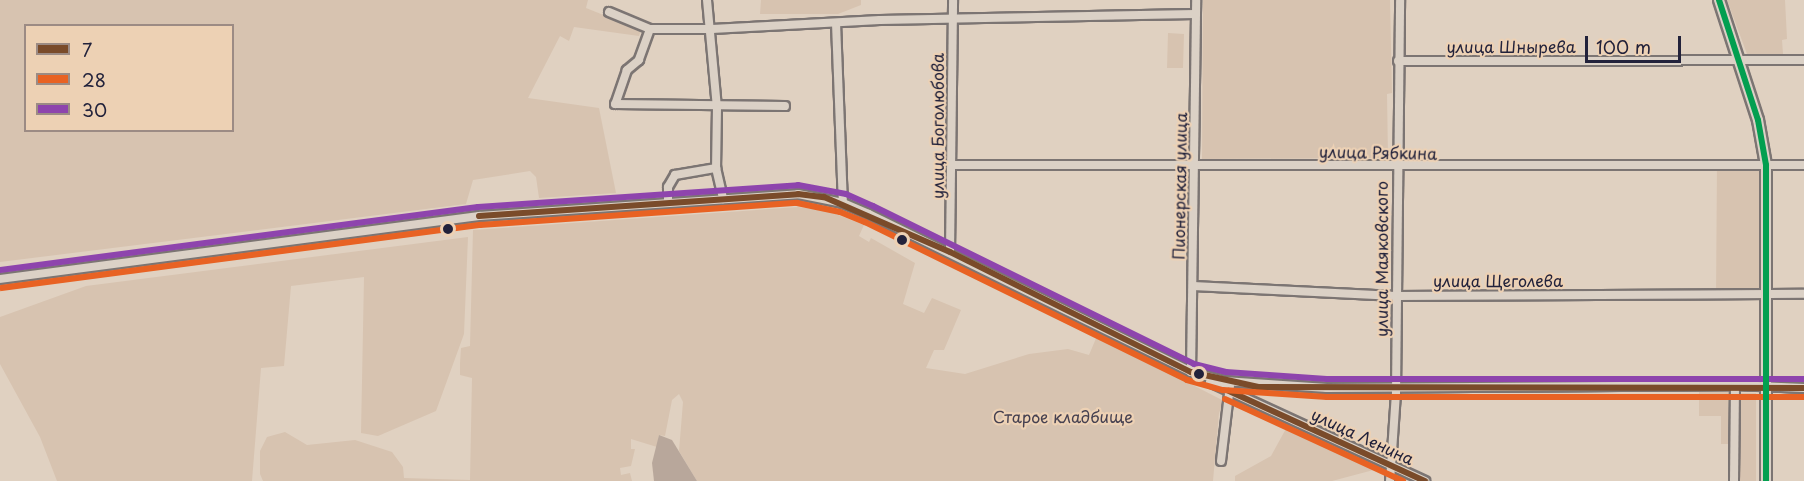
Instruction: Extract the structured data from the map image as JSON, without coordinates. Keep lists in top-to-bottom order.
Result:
{
  "streets": {
    "street": [
      "улица Шнырева",
      "улица Боголюбова",
      "улица Рябкина",
      "Пионерская улица",
      "улица Маяковского",
      "улица Щеголева",
      "улица Ленина"
    ]
  },
  "crossings": [
    ["улица Шнырева", "улица Маяковского"],
    ["улица Боголюбова", "улица Рябкина"],
    ["улица Боголюбова", "улица Ленина"],
    ["улица Рябкина", "Пионерская улица"],
    ["улица Рябкина", "улица Маяковского"],
    ["Пионерская улица", "улица Щеголева"],
    ["Пионерская улица", "улица Ленина"],
    ["улица Маяковского", "улица Щеголева"],
    ["улица Маяковского", "улица Ленина"]
  ],
  "parks": ["Старое кладбище"],
  "lines": ["transit line 30", "transit line 7", "transit line 28"],
  "legend": ["7", "28", "30"],
  "scale_bar": "100 m"
}
